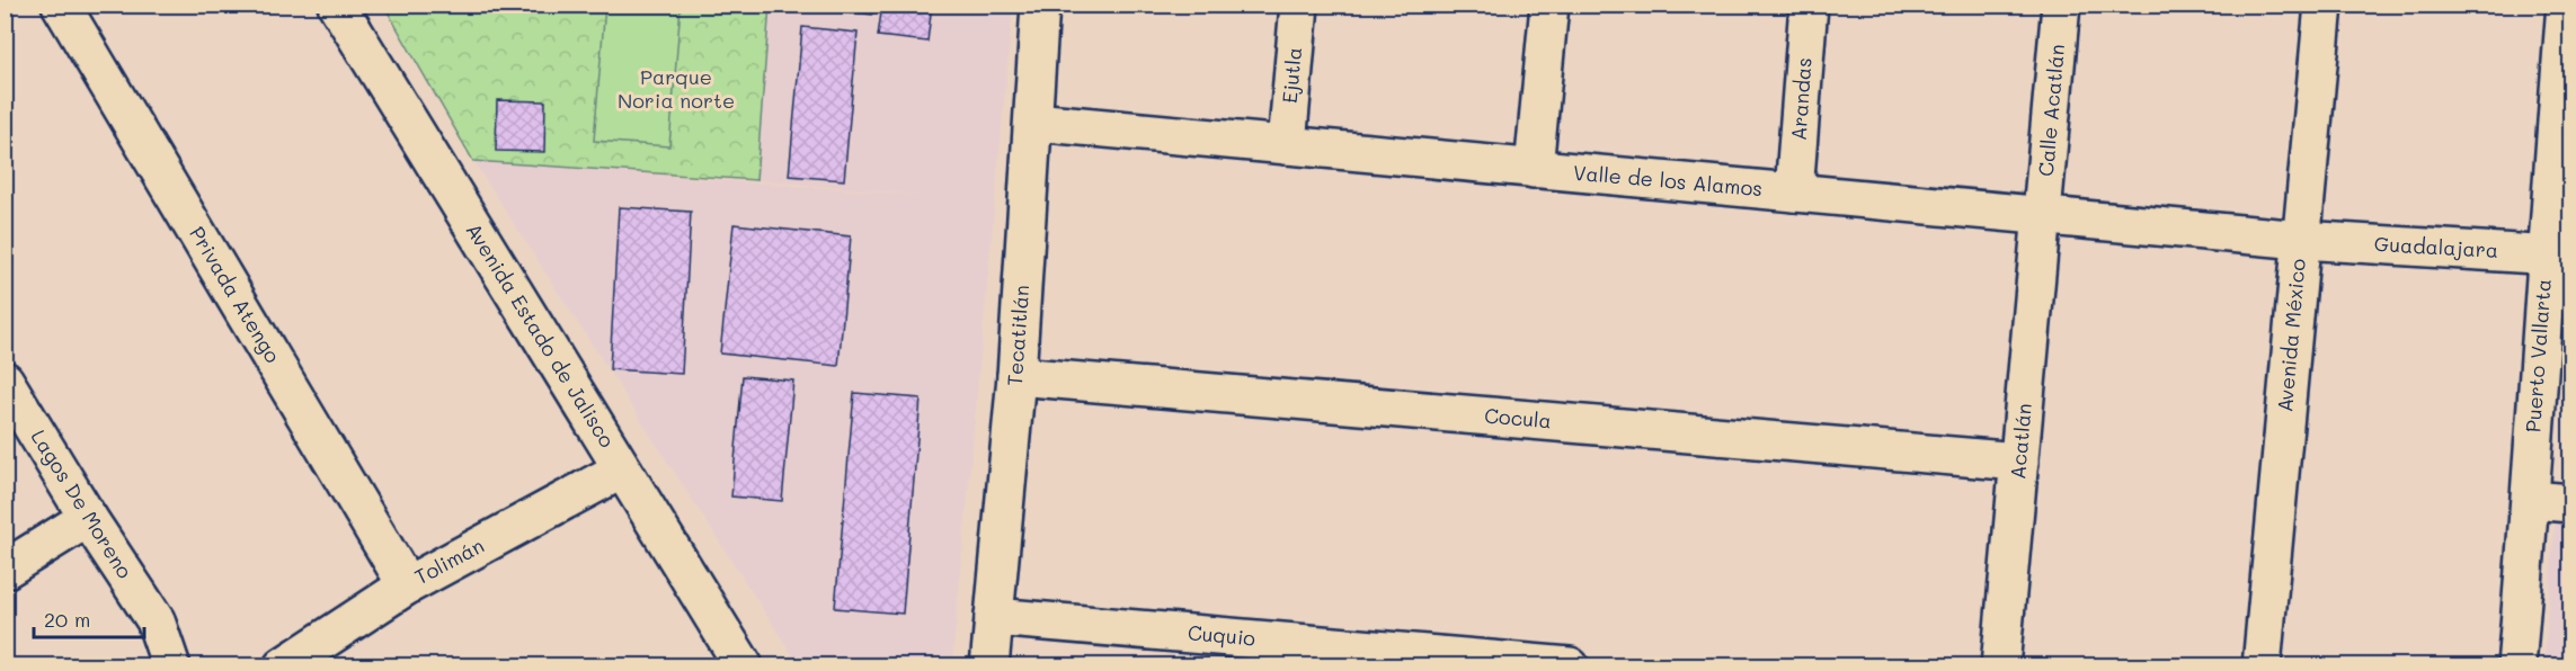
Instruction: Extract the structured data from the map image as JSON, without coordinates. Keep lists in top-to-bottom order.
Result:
{
  "streets": {
    "street": [
      "Ejutla",
      "Arandas",
      "Calle Acatlán",
      "Valle de los Alamos",
      "Guadalajara",
      "Privada Atengo",
      "Avenida Estado de Jalisco",
      "Tecatitlán",
      "Avenida México",
      "Puerto Vallarta",
      "Cocula",
      "Acatlán",
      "Lagos De Moreno",
      "Tolimán",
      "Cuquio"
    ]
  },
  "crossings": [
    ["Ejutla", "Valle de los Alamos"],
    ["Arandas", "Valle de los Alamos"],
    ["Calle Acatlán", "Valle de los Alamos"],
    ["Calle Acatlán", "Acatlán"],
    ["Valle de los Alamos", "Guadalajara"],
    ["Valle de los Alamos", "Tecatitlán"],
    ["Valle de los Alamos", "Avenida México"],
    ["Valle de los Alamos", "Acatlán"],
    ["Guadalajara", "Avenida México"],
    ["Guadalajara", "Puerto Vallarta"],
    ["Privada Atengo", "Tolimán"],
    ["Avenida Estado de Jalisco", "Tolimán"],
    ["Tecatitlán", "Cocula"],
    ["Tecatitlán", "Cuquio"],
    ["Cocula", "Acatlán"]
  ],
  "parks": ["Parque Noria norte"],
  "scale_bar": "20 m"
}
